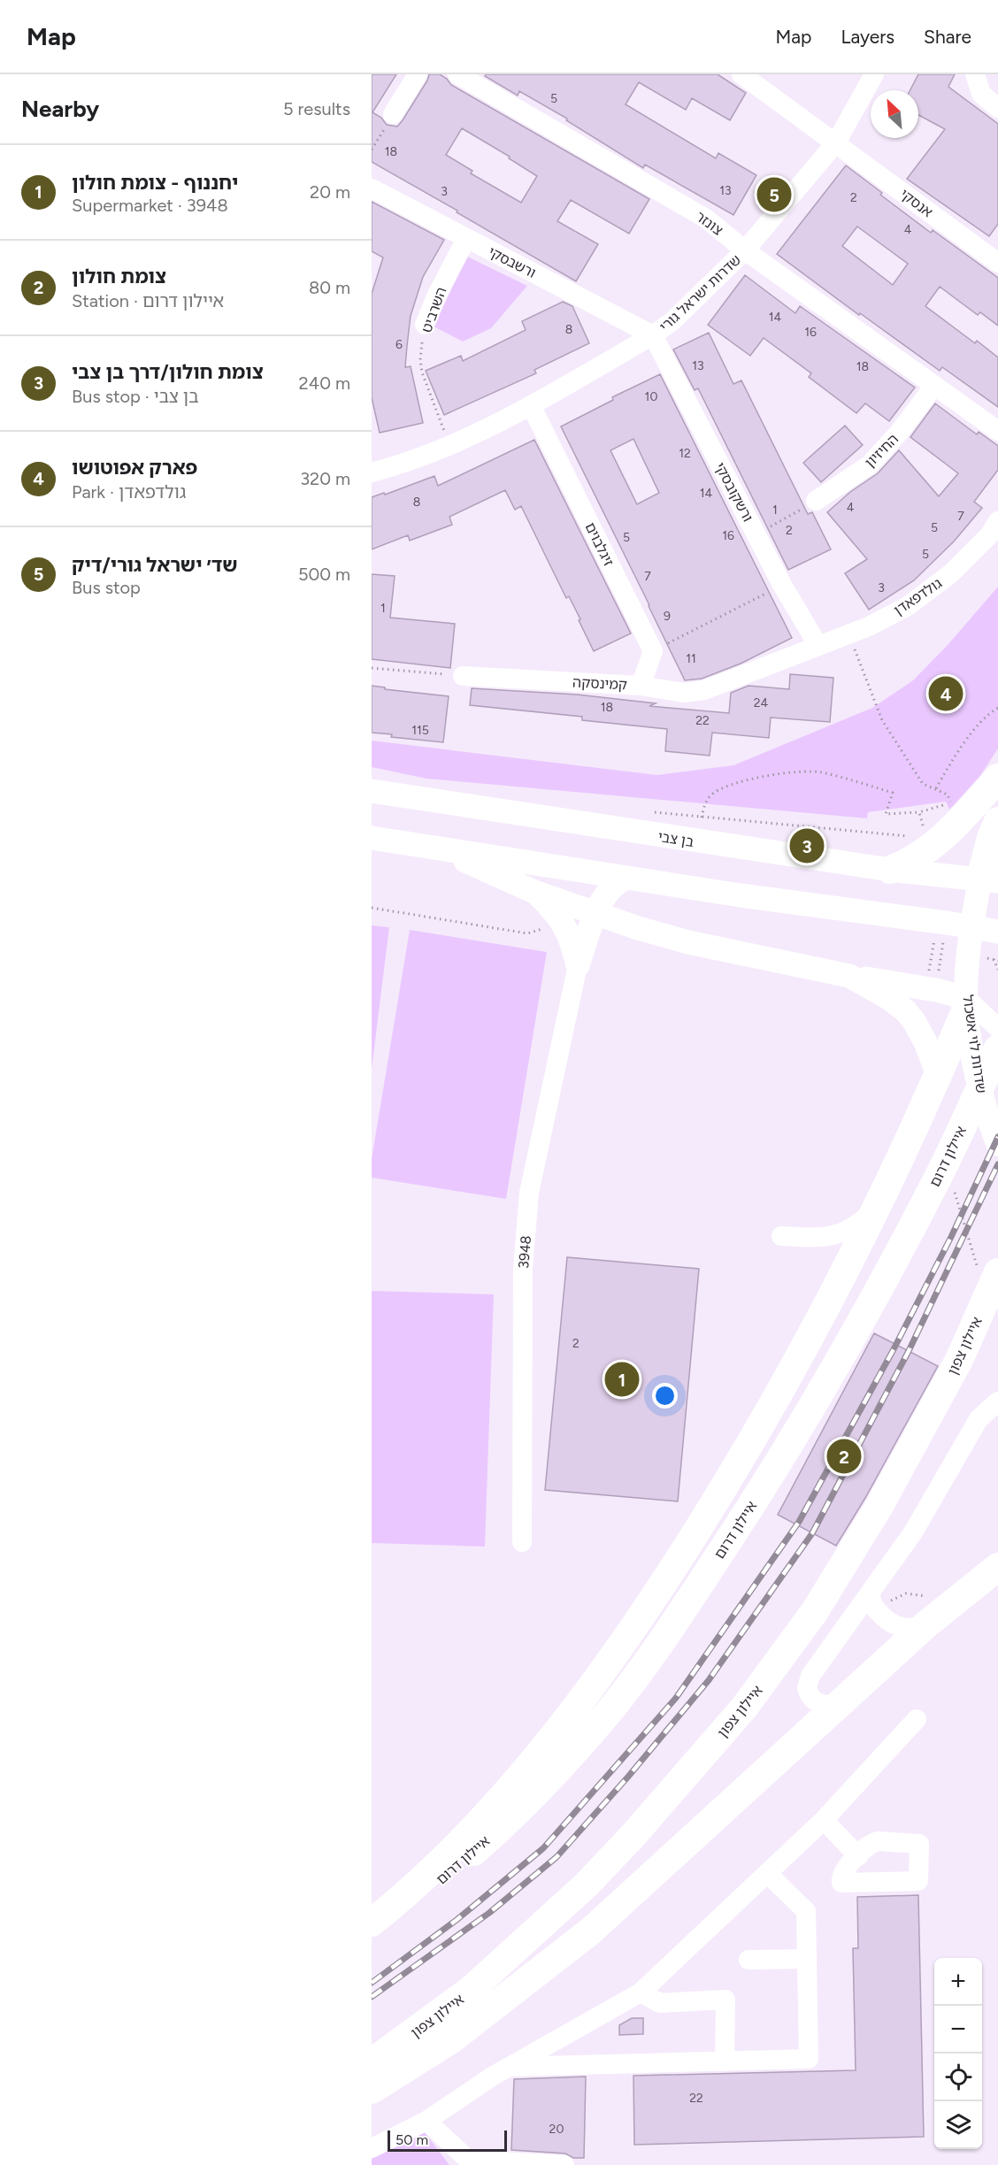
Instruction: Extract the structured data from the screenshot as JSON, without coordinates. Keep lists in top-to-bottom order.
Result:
{
  "streets": {
    "highway": ["איילון דרום", "איילון צפון"],
    "main road": ["בן צבי", "שדרות לוי אשכול"],
    "street": [
      "אנסקי",
      "צונזר",
      "ורשבסקי",
      "שדרות ישראל גורי",
      "השרביט",
      "החיזיון",
      "ורשקובסקי",
      "זיגלבוים",
      "גולדפאדן",
      "קמינסקה",
      "3948"
    ]
  },
  "crossings": [
    ["אנסקי", "שדרות ישראל גורי"],
    ["צונזר", "שדרות ישראל גורי"],
    ["צונזר", "החיזיון"],
    ["ורשבסקי", "שדרות ישראל גורי"],
    ["ורשבסקי", "השרביט"],
    ["ורשבסקי", "ורשקובסקי"],
    ["שדרות ישראל גורי", "השרביט"],
    ["שדרות ישראל גורי", "ורשקובסקי"],
    ["שדרות ישראל גורי", "זיגלבוים"],
    ["ורשקובסקי", "גולדפאדן"],
    ["ורשקובסקי", "קמינסקה"],
    ["גולדפאדן", "קמינסקה"],
    ["בן צבי", "שדרות לוי אשכול"]
  ],
  "house_numbers": [
    "5",
    "18",
    "13",
    "3",
    "2",
    "4",
    "14",
    "8",
    "16",
    "6",
    "13",
    "18",
    "10",
    "12",
    "14",
    "8",
    "4",
    "1",
    "7",
    "5",
    "2",
    "16",
    "5",
    "5",
    "7",
    "3",
    "1",
    "9",
    "11",
    "24",
    "18",
    "22",
    "115",
    "2",
    "22",
    "20"
  ],
  "scale_bar": "50 m",
  "north": "top left",
  "page": {
    "header": "Map",
    "nav": ["Map", "Layers", "Share"],
    "heading": ["Nearby", "5 results"],
    "list": [
      {
        "mark": "1",
        "name": "יחננוף - צומת חולון",
        "note": "Supermarket · 3948",
        "value": "20 m"
      },
      {
        "mark": "2",
        "name": "צומת חולון",
        "note": "Station · איילון דרום",
        "value": "80 m"
      },
      {
        "mark": "3",
        "name": "צומת חולון/דרך בן צבי",
        "note": "Bus stop · בן צבי",
        "value": "240 m"
      },
      {
        "mark": "4",
        "name": "פארק אפוטושו",
        "note": "Park · גולדפאדן",
        "value": "320 m"
      },
      {
        "mark": "5",
        "name": "שד׳ ישראל גורי/דיק",
        "note": "Bus stop",
        "value": "500 m"
      }
    ],
    "pins": [
      "5",
      "4",
      "3",
      "1",
      "2"
    ],
    "map_buttons": ["+", "−"],
    "scale": "50 m"
  }
}
